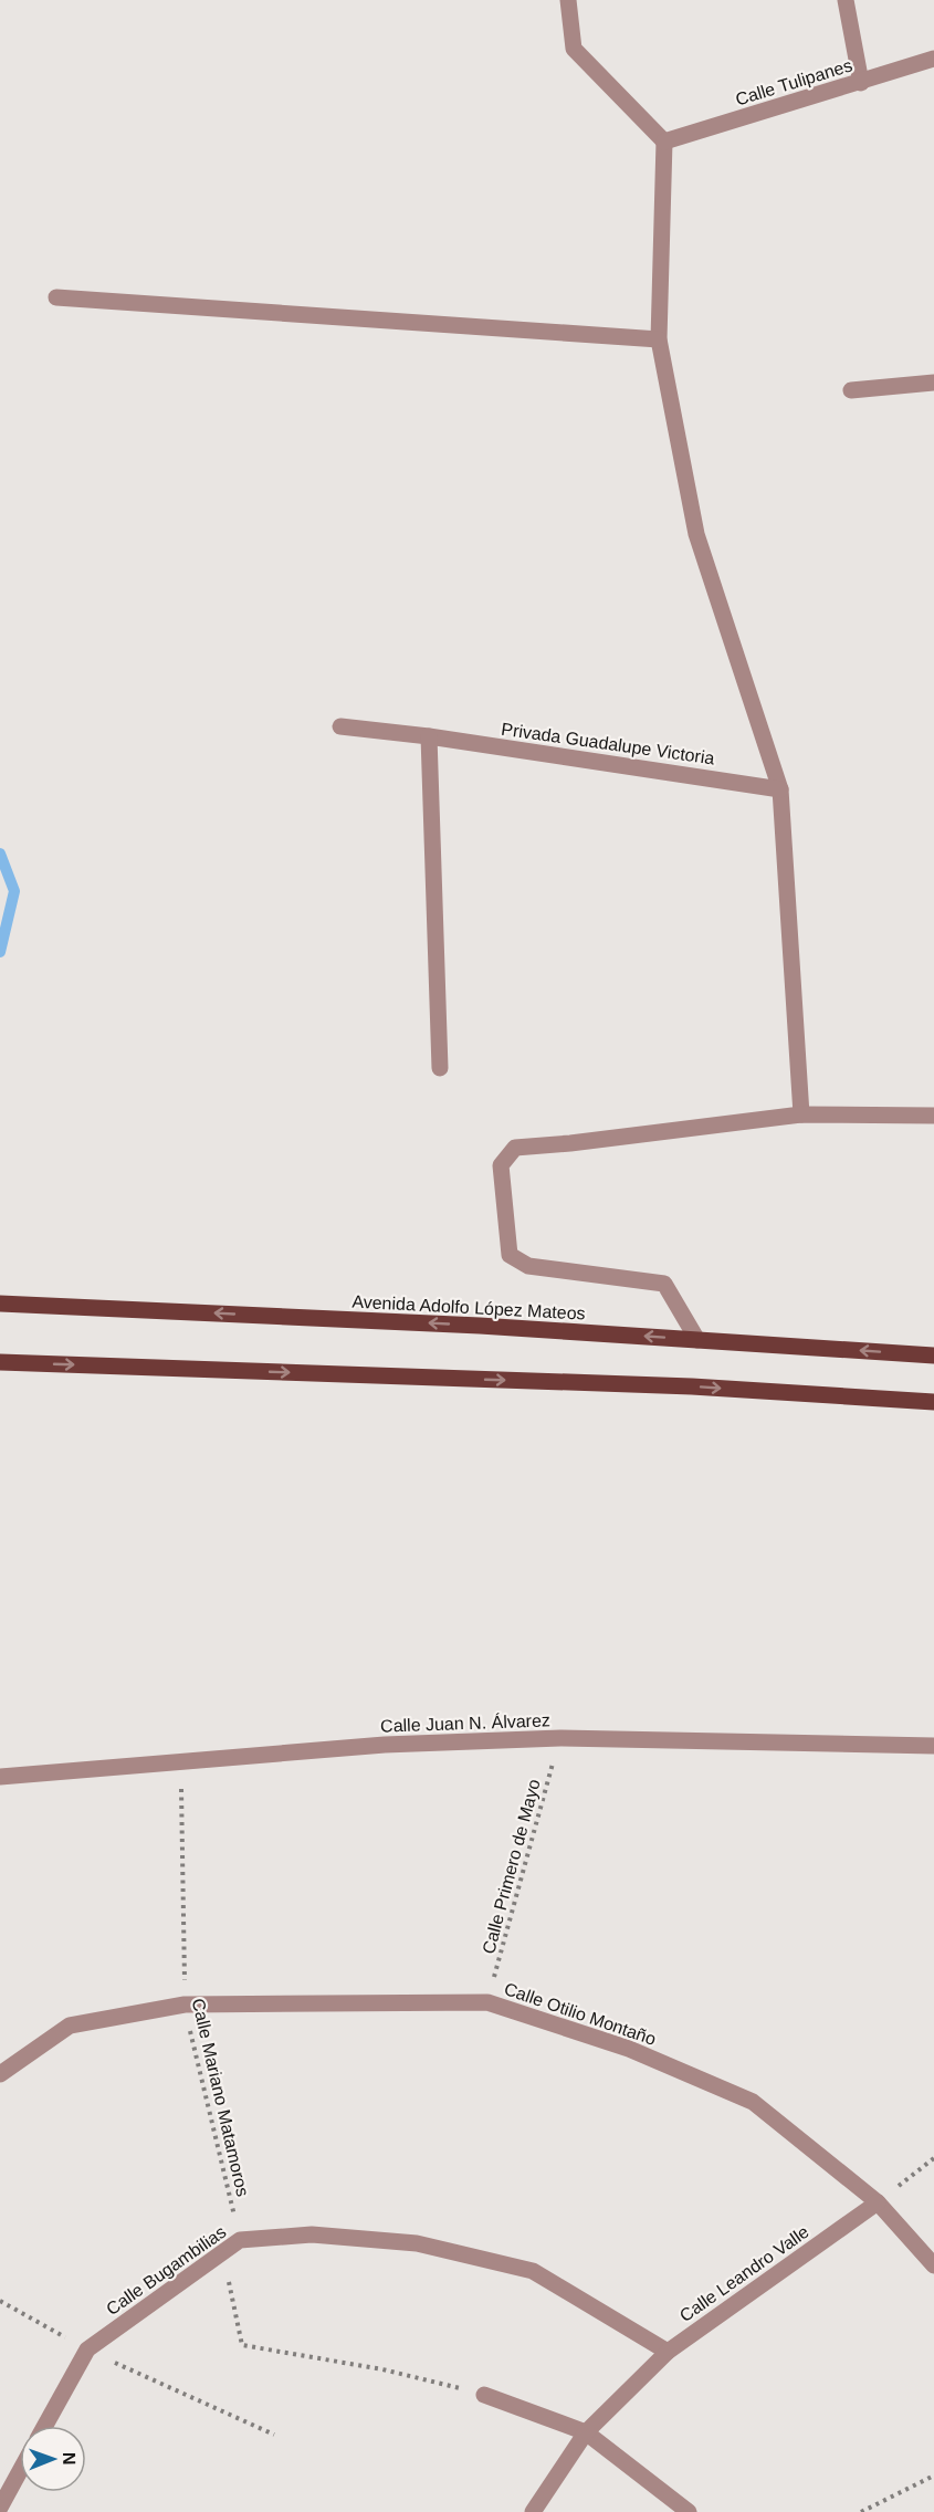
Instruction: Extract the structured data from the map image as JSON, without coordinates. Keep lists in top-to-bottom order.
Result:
{
  "streets": {
    "main road": ["Avenida Adolfo López Mateos"],
    "street": [
      "Calle Tulipanes",
      "Privada Guadalupe Victoria",
      "Calle Juan N. Álvarez",
      "Calle Otilio Montaño",
      "Calle Bugambilias",
      "Calle Leandro Valle"
    ],
    "path": ["Calle Primero de Mayo", "Calle Mariano Matamoros"]
  },
  "crossings": [
    ["Calle Juan N. Álvarez", "Calle Primero de Mayo"],
    ["Calle Juan N. Álvarez", "Calle Mariano Matamoros"],
    ["Calle Primero de Mayo", "Calle Otilio Montaño"],
    ["Calle Otilio Montaño", "Calle Mariano Matamoros"],
    ["Calle Otilio Montaño", "Calle Leandro Valle"],
    ["Calle Mariano Matamoros", "Calle Bugambilias"],
    ["Calle Bugambilias", "Calle Leandro Valle"]
  ],
  "north": "right"
}
